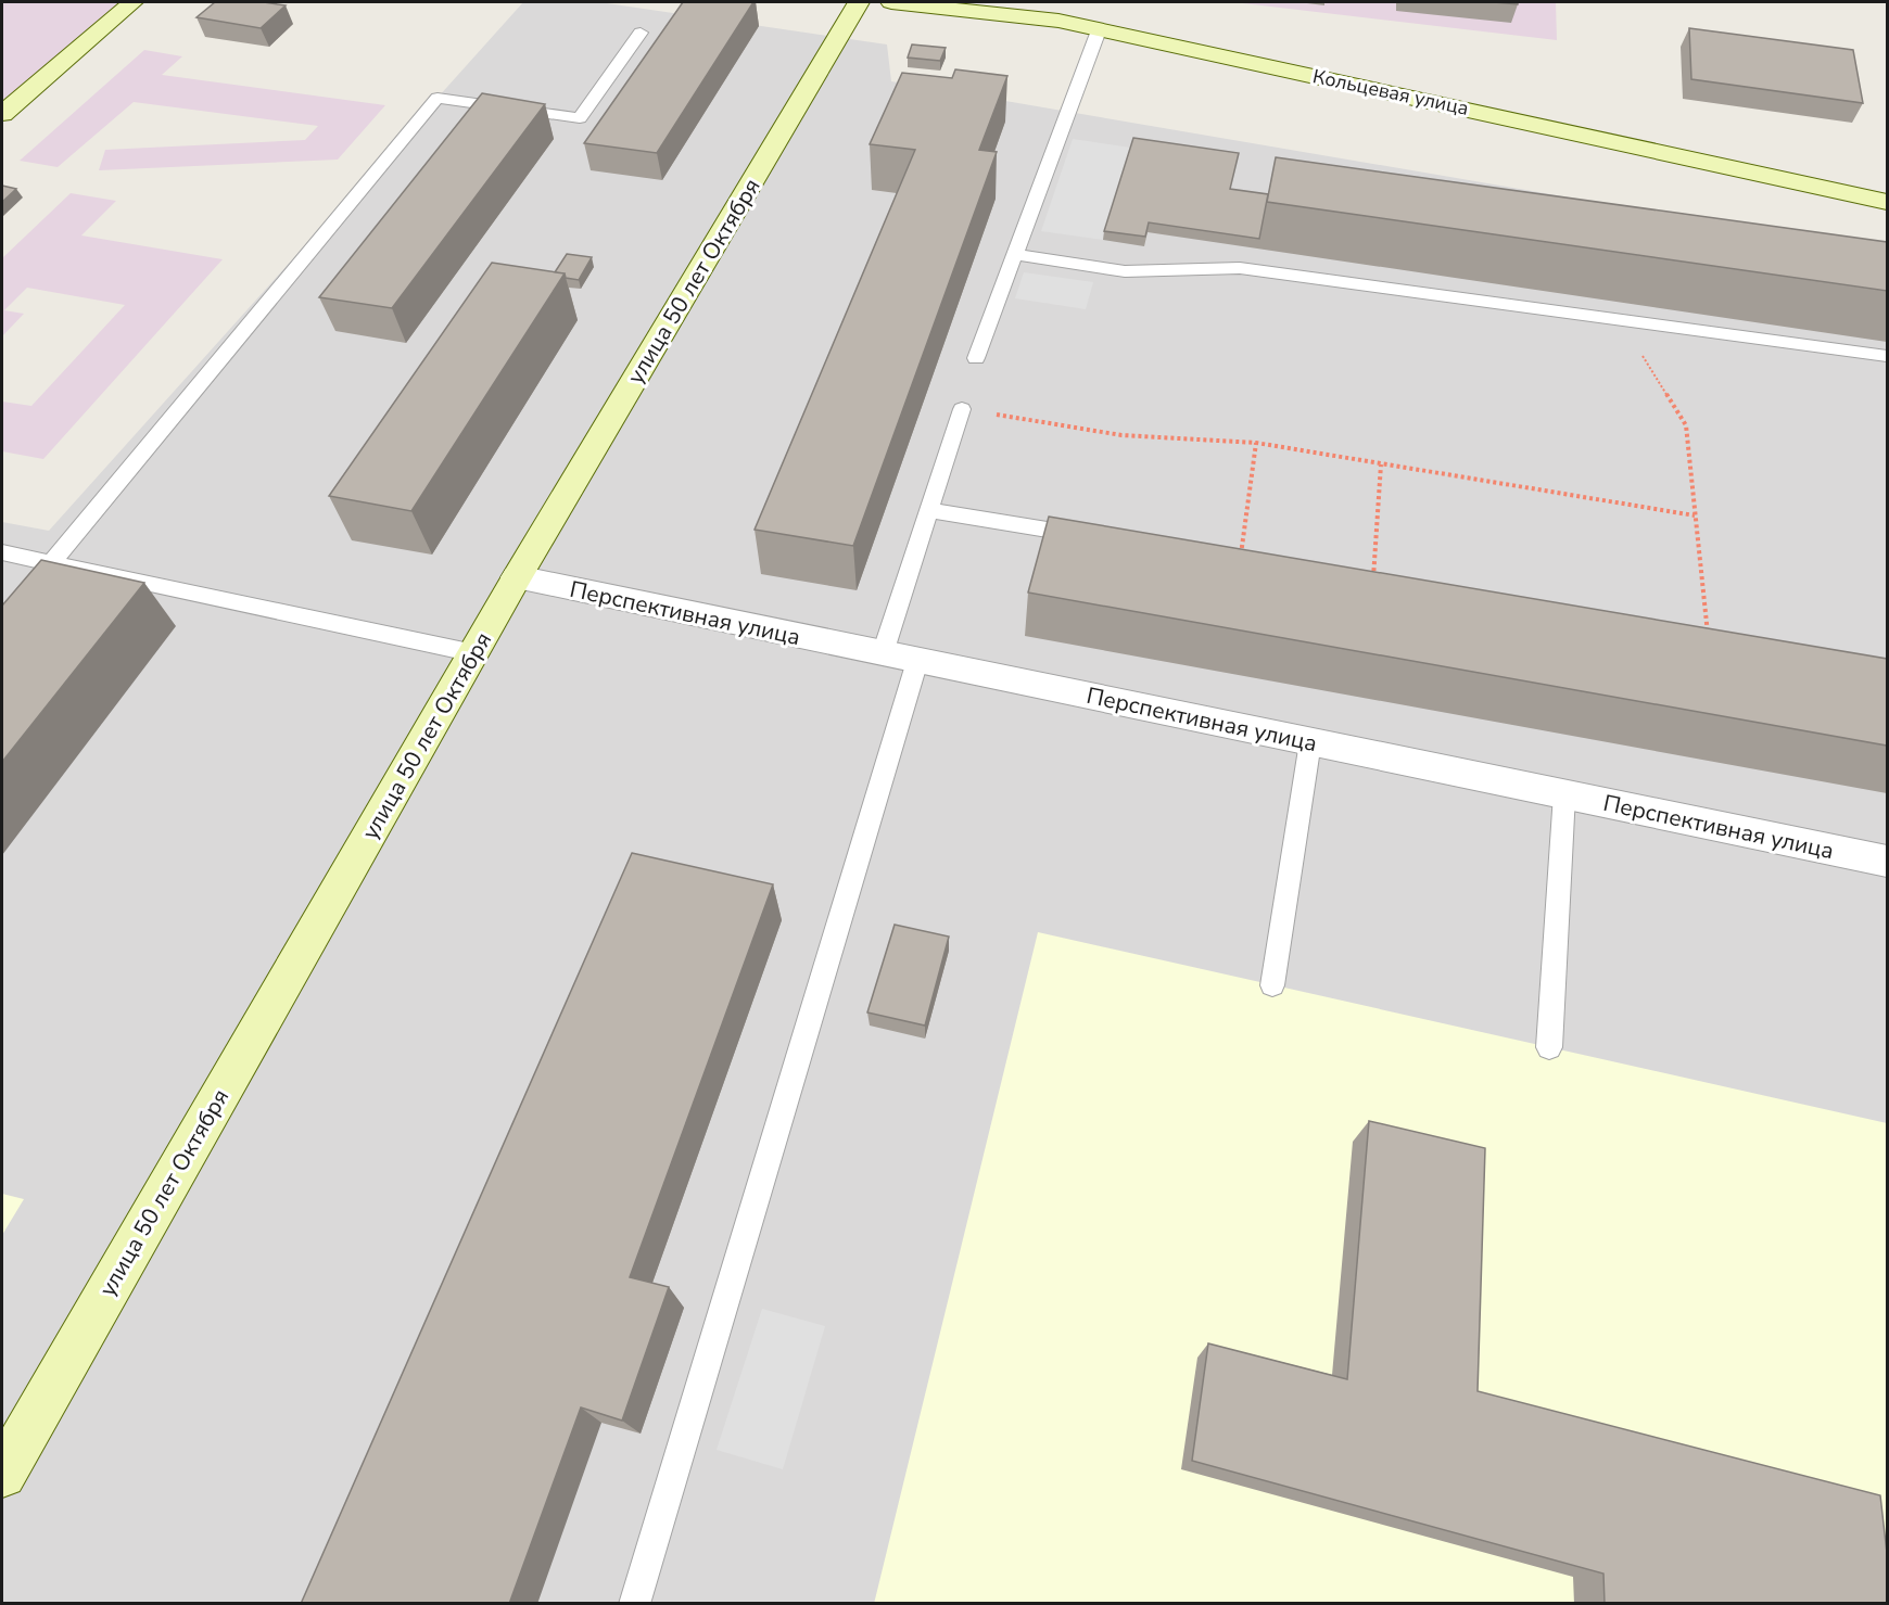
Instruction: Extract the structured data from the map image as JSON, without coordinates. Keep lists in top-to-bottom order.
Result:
{
  "streets": {
    "main road": ["Кольцевая улица", "улица 50 лет Октября"],
    "street": ["Перспективная улица"]
  },
  "crossings": [
    ["улица 50 лет Октября", "Перспективная улица"]
  ]
}
